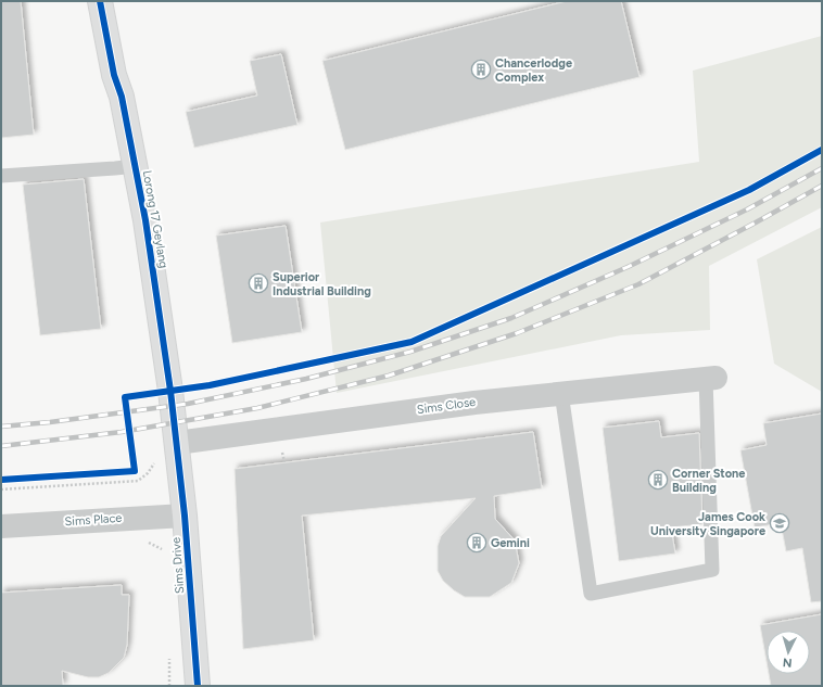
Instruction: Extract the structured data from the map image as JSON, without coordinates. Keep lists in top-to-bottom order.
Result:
{
  "streets": {
    "street": [
      "Lorong 17 Geylang",
      "Sims Close",
      "Sims Place",
      "Sims Drive"
    ]
  },
  "crossings": [
    ["Lorong 17 Geylang", "Sims Close"],
    ["Lorong 17 Geylang", "Sims Drive"],
    ["Sims Close", "Sims Drive"],
    ["Sims Place", "Sims Drive"]
  ],
  "places": {
    "building": [
      "Chancerlodge Complex",
      "Superior Industrial Building",
      "Corner Stone Building",
      "Gemini"
    ],
    "school or university": ["James Cook University Singapore"]
  },
  "north": "bottom"
}
